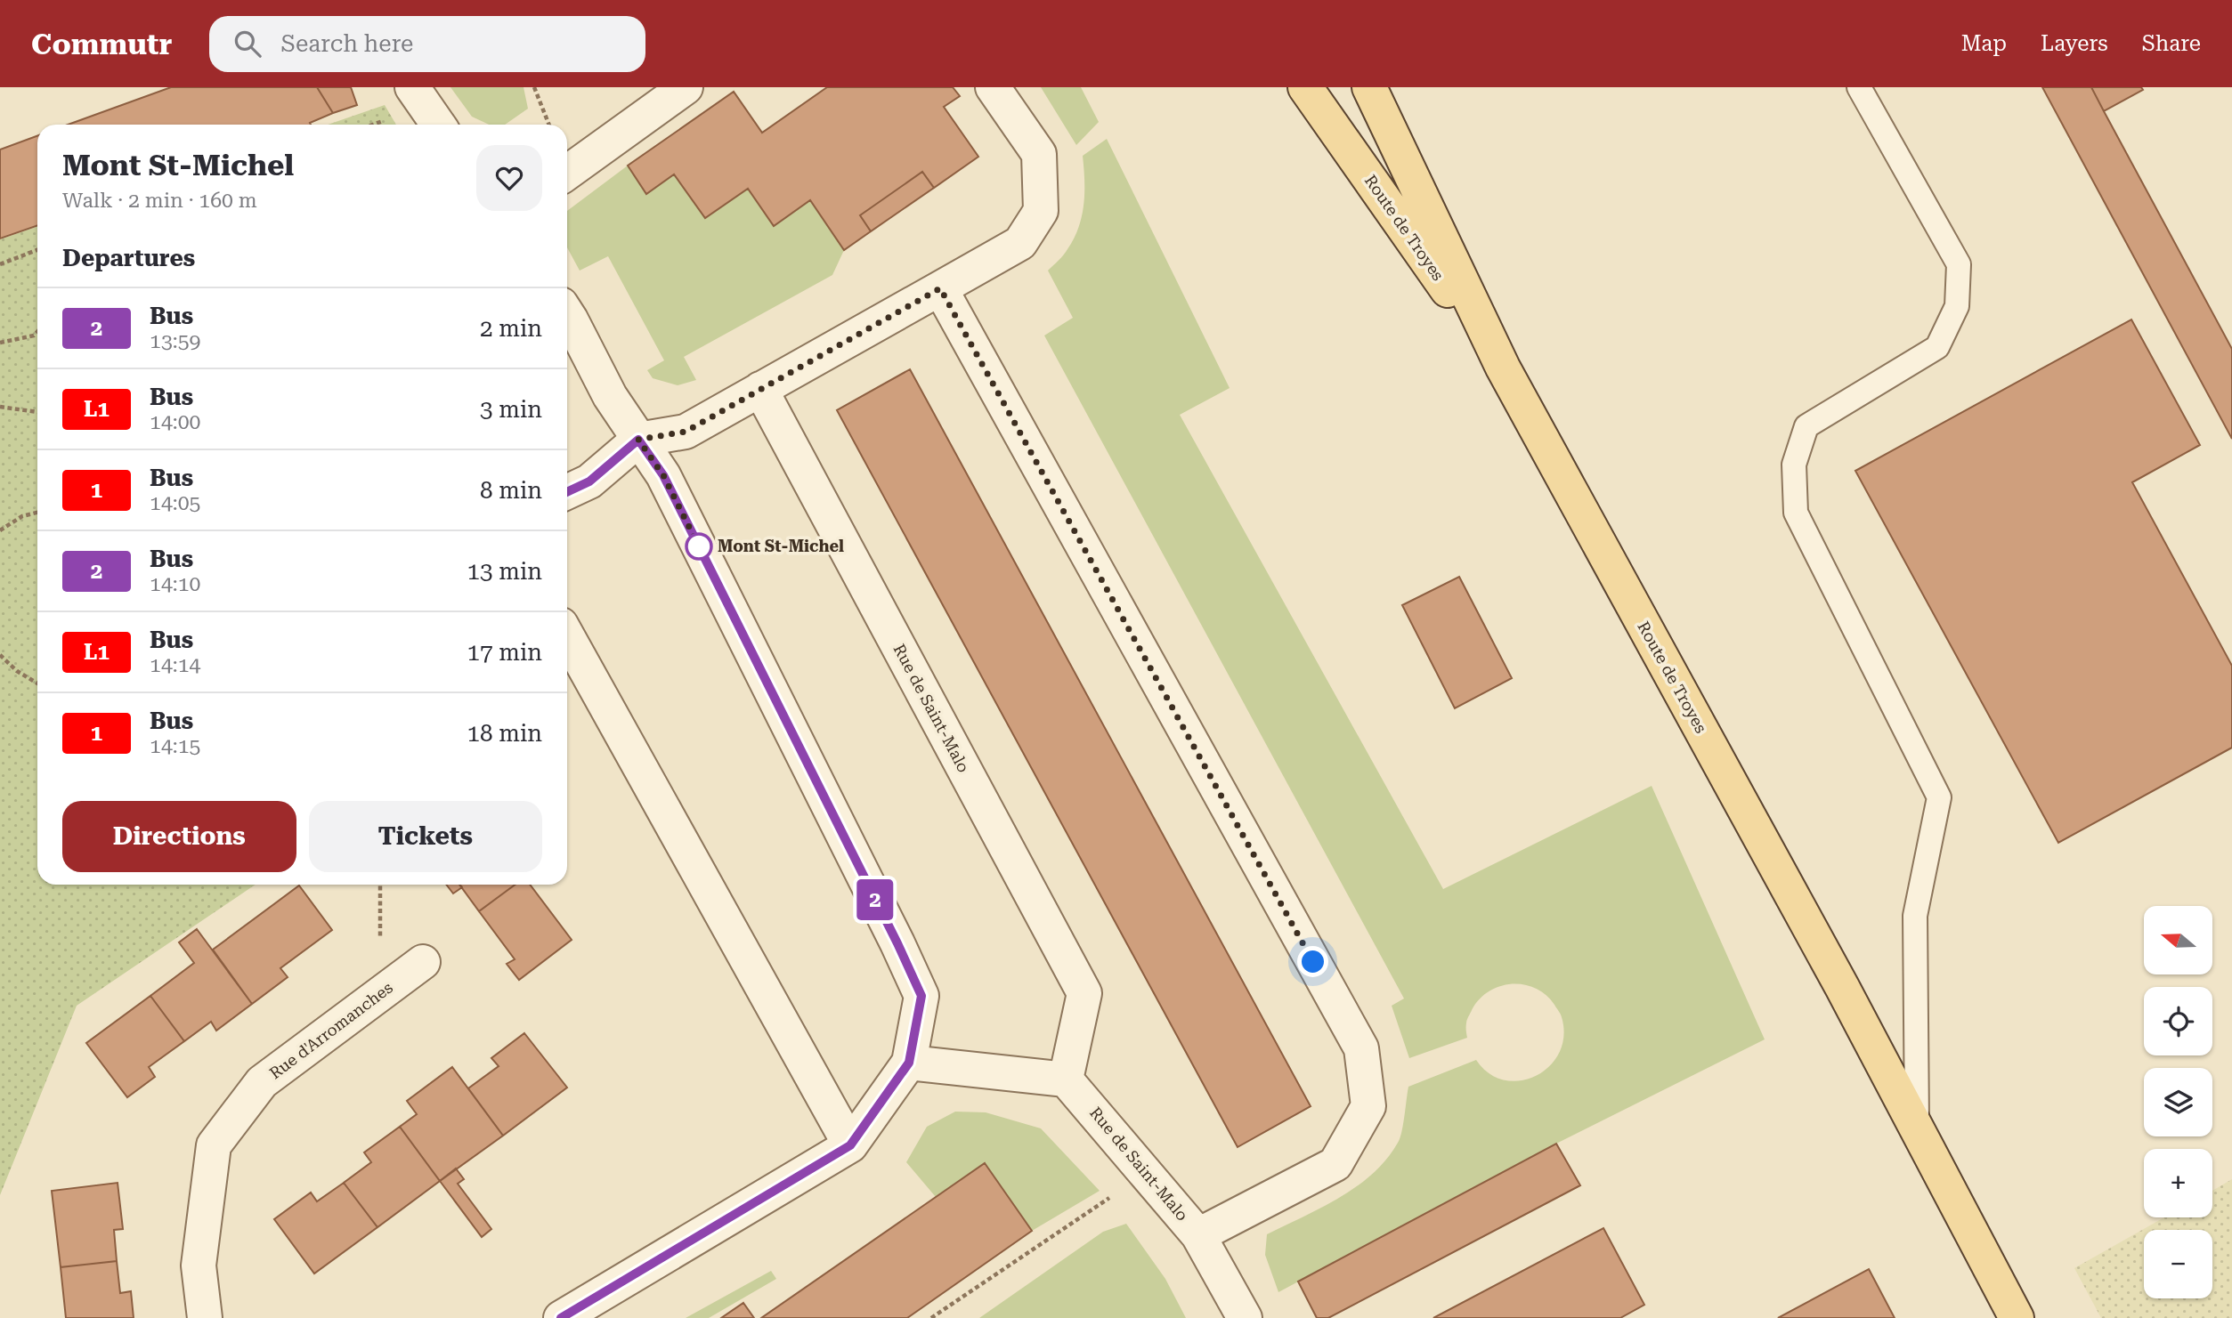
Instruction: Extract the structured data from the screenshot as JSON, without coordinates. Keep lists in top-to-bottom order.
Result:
{
  "streets": {
    "main road": ["Route de Troyes"],
    "street": ["Rue de Saint-Malo", "Rue d'Arromanches"]
  },
  "places": ["Mont St-Michel"],
  "lines": ["bus line 2"],
  "north": "left",
  "page": {
    "header": "Commutr",
    "search": "Search here",
    "nav": ["Map", "Layers", "Share"],
    "on_map": "2",
    "heading": [
      ["Mont St-Michel", "Walk · 2 min · 160 m"],
      "Departures"
    ],
    "list": [
      {
        "mark": "2",
        "name": "Bus",
        "note": "13:59",
        "value": "2 min"
      },
      {
        "mark": "L1",
        "name": "Bus",
        "note": "14:00",
        "value": "3 min"
      },
      {
        "mark": "1",
        "name": "Bus",
        "note": "14:05",
        "value": "8 min"
      },
      {
        "mark": "2",
        "name": "Bus",
        "note": "14:10",
        "value": "13 min"
      },
      {
        "mark": "L1",
        "name": "Bus",
        "note": "14:14",
        "value": "17 min"
      },
      {
        "mark": "1",
        "name": "Bus",
        "note": "14:15",
        "value": "18 min"
      }
    ],
    "buttons": ["Directions", "Tickets"],
    "map_buttons": ["+", "−"]
  }
}
